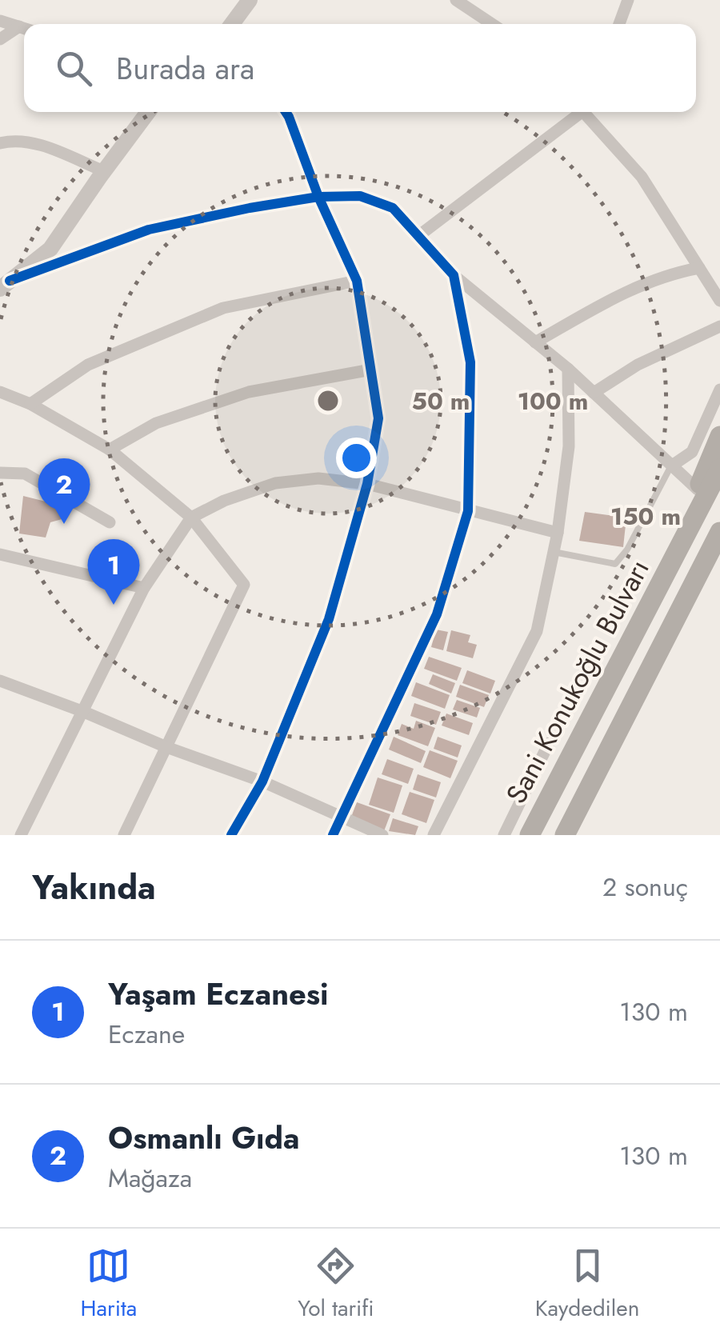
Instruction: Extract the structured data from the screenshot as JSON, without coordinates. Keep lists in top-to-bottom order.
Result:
{
  "streets": {
    "highway": ["Sani Konukoğlu Bulvarı"]
  },
  "page": {
    "search": "Burada ara",
    "pins": ["2", "1"],
    "heading": ["Yakında", "2 sonuç"],
    "list": [
      {
        "mark": "1",
        "name": "Yaşam Eczanesi",
        "note": "Eczane",
        "value": "130 m"
      },
      {
        "mark": "2",
        "name": "Osmanlı Gıda",
        "note": "Mağaza",
        "value": "130 m"
      }
    ],
    "nav": ["Harita", "Yol tarifi", "Kaydedilen"]
  },
  "rings": ["50 m", "100 m", "150 m"]
}
